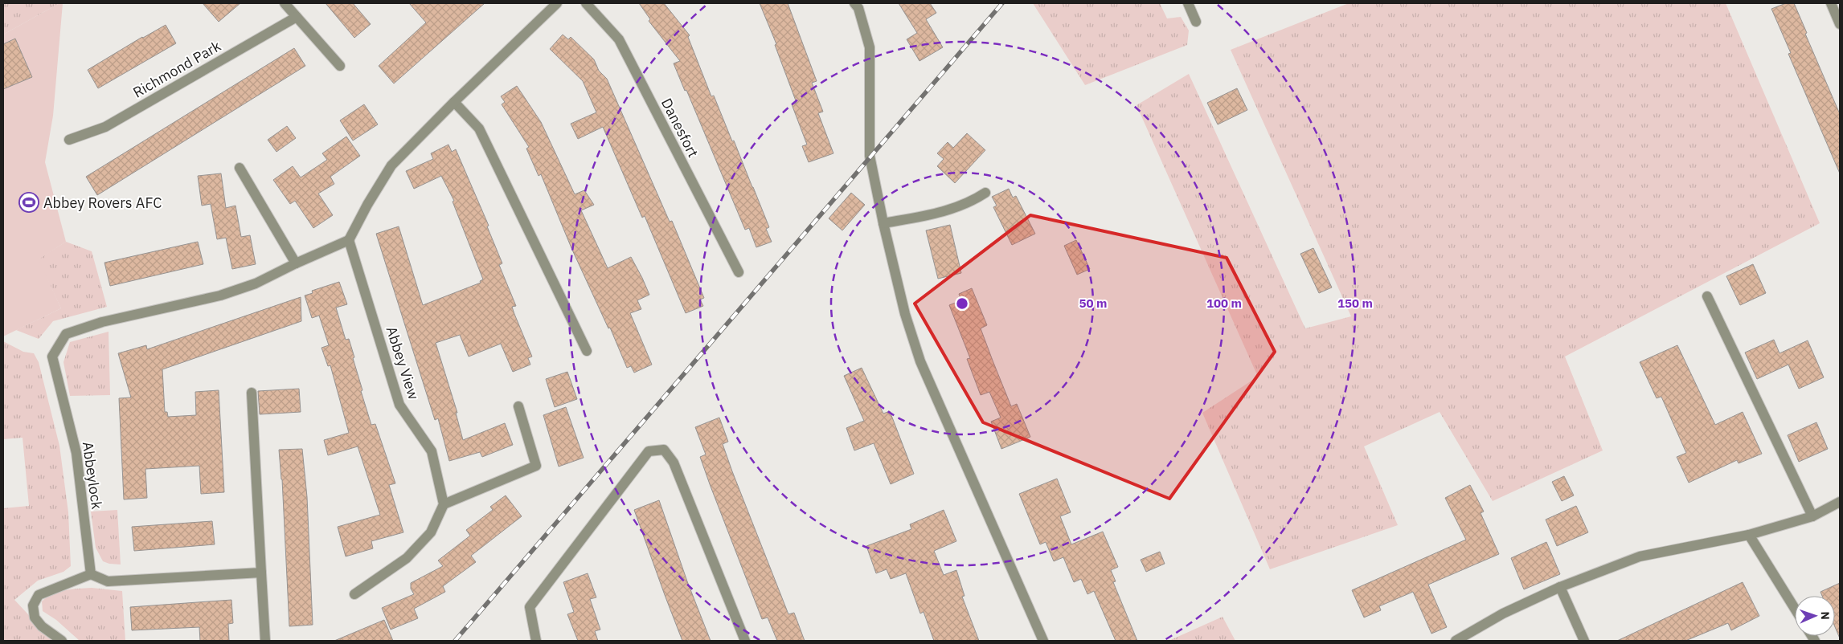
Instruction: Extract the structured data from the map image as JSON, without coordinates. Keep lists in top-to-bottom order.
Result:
{
  "streets": {
    "street": [
      "Richmond Park",
      "Danesfort",
      "Abbey View",
      "Abbeylock"
    ]
  },
  "crossings": [
    ["Abbey View", "Abbeylock"]
  ],
  "places": {
    "sports": ["Abbey Rovers AFC"]
  },
  "north": "right",
  "rings": ["50 m", "100 m", "150 m"]
}
